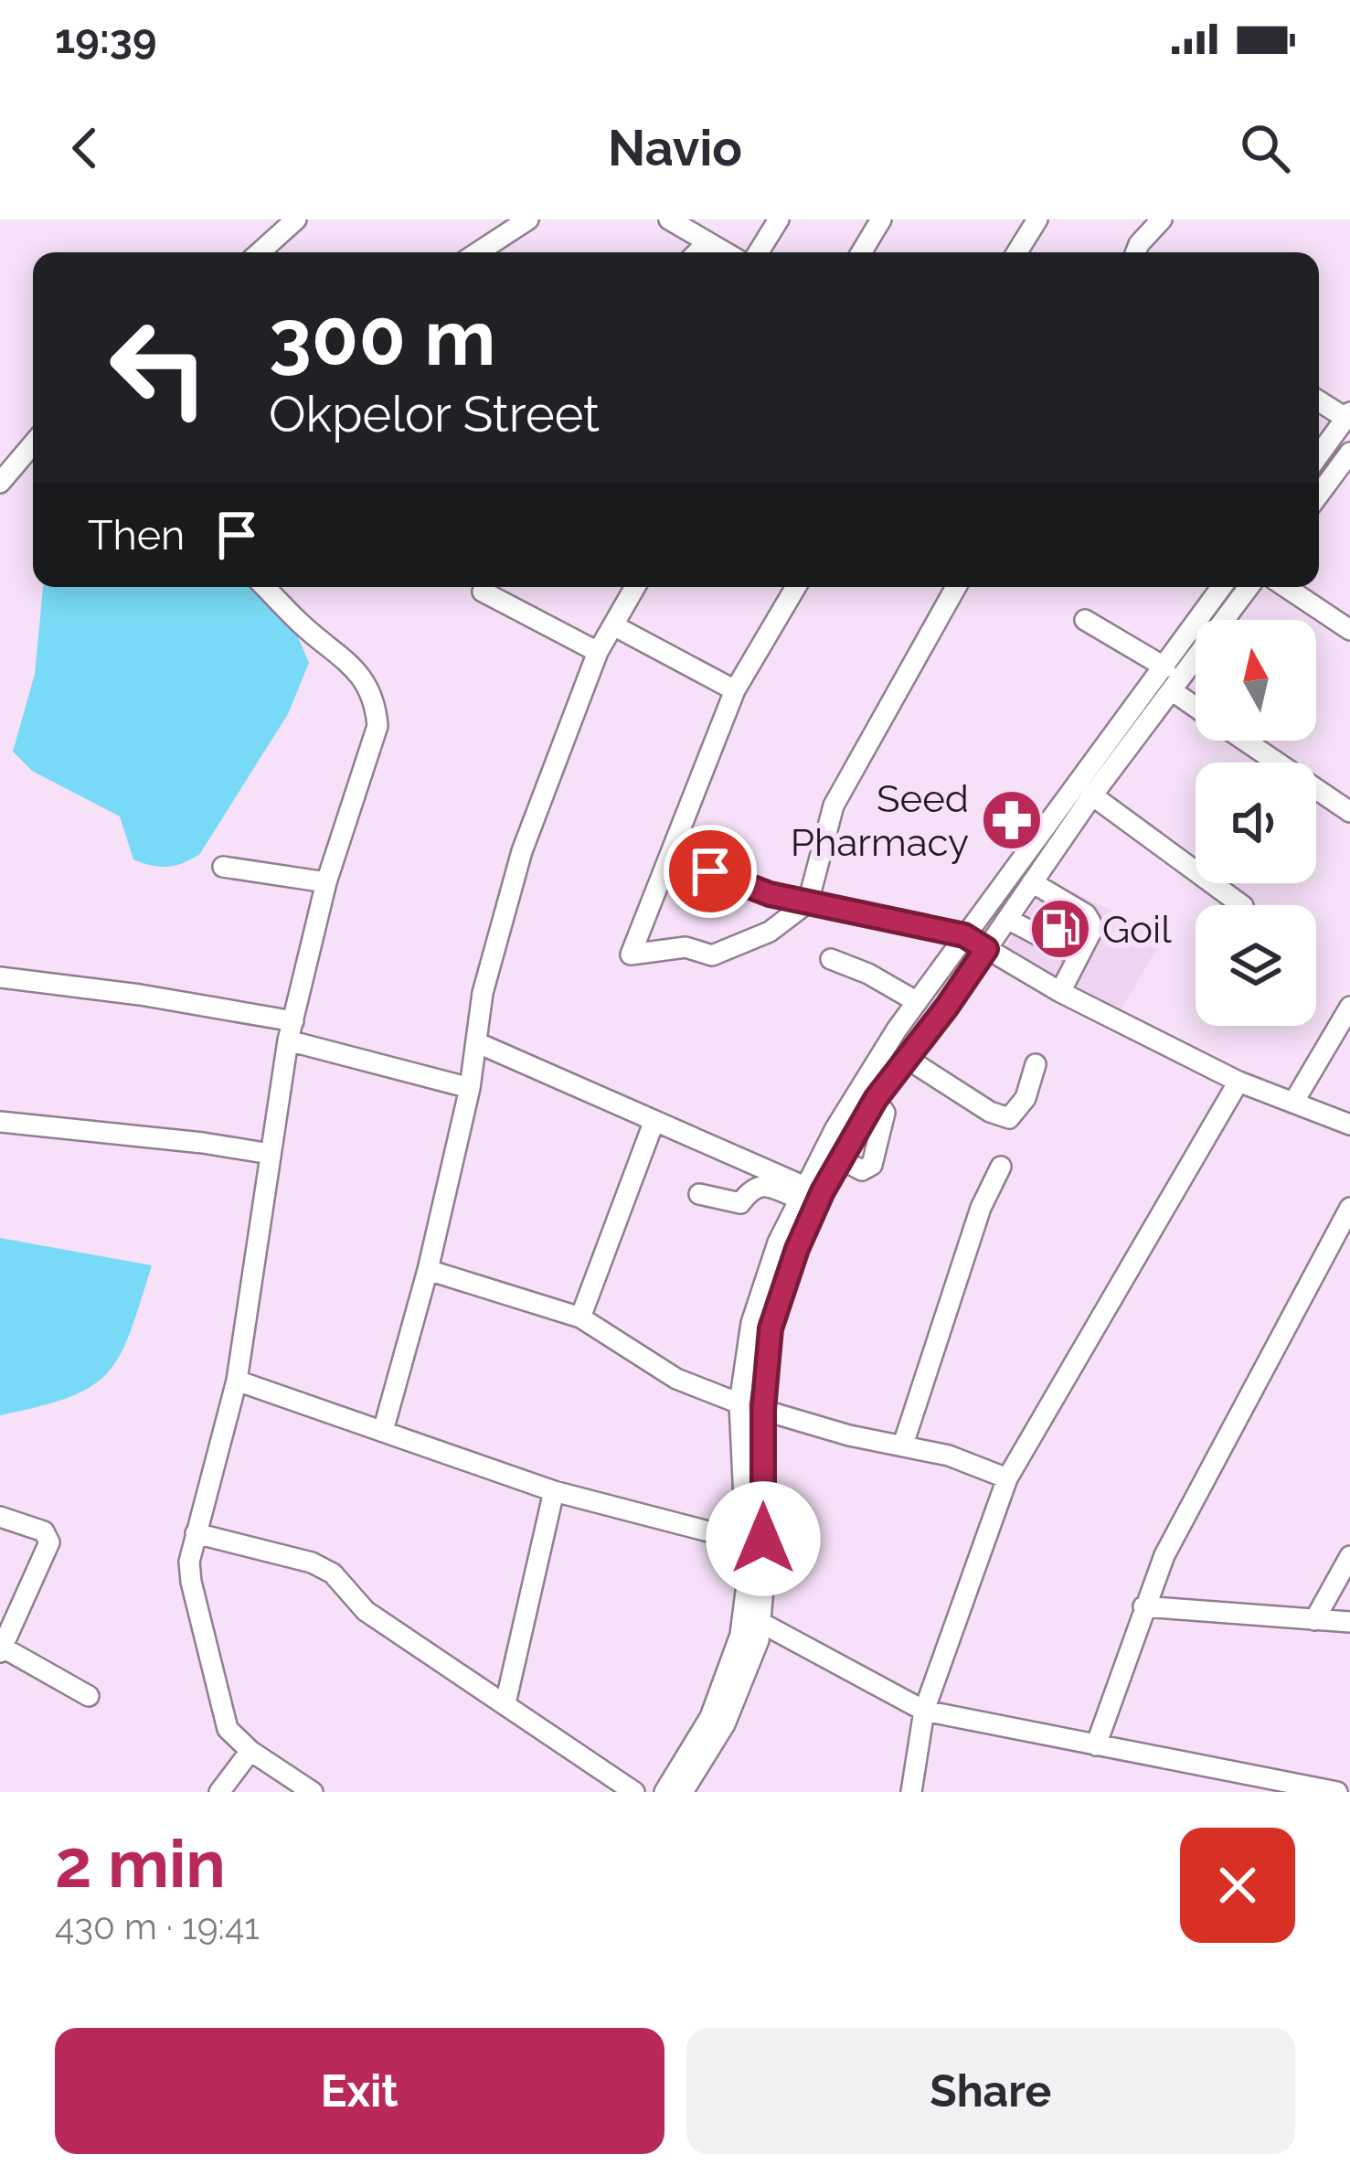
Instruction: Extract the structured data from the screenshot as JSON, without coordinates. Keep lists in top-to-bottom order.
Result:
{
  "places": {
    "pharmacy": ["Seed Pharmacy"],
    "fuel station": ["Goil"]
  },
  "north": "top",
  "page": {
    "status": "19:39",
    "header": "Navio",
    "turn": ["300 m", "Okpelor Street"],
    "then": "Then",
    "heading": ["2 min", "430 m · 19:41"],
    "buttons": ["Exit", "Share"]
  }
}
